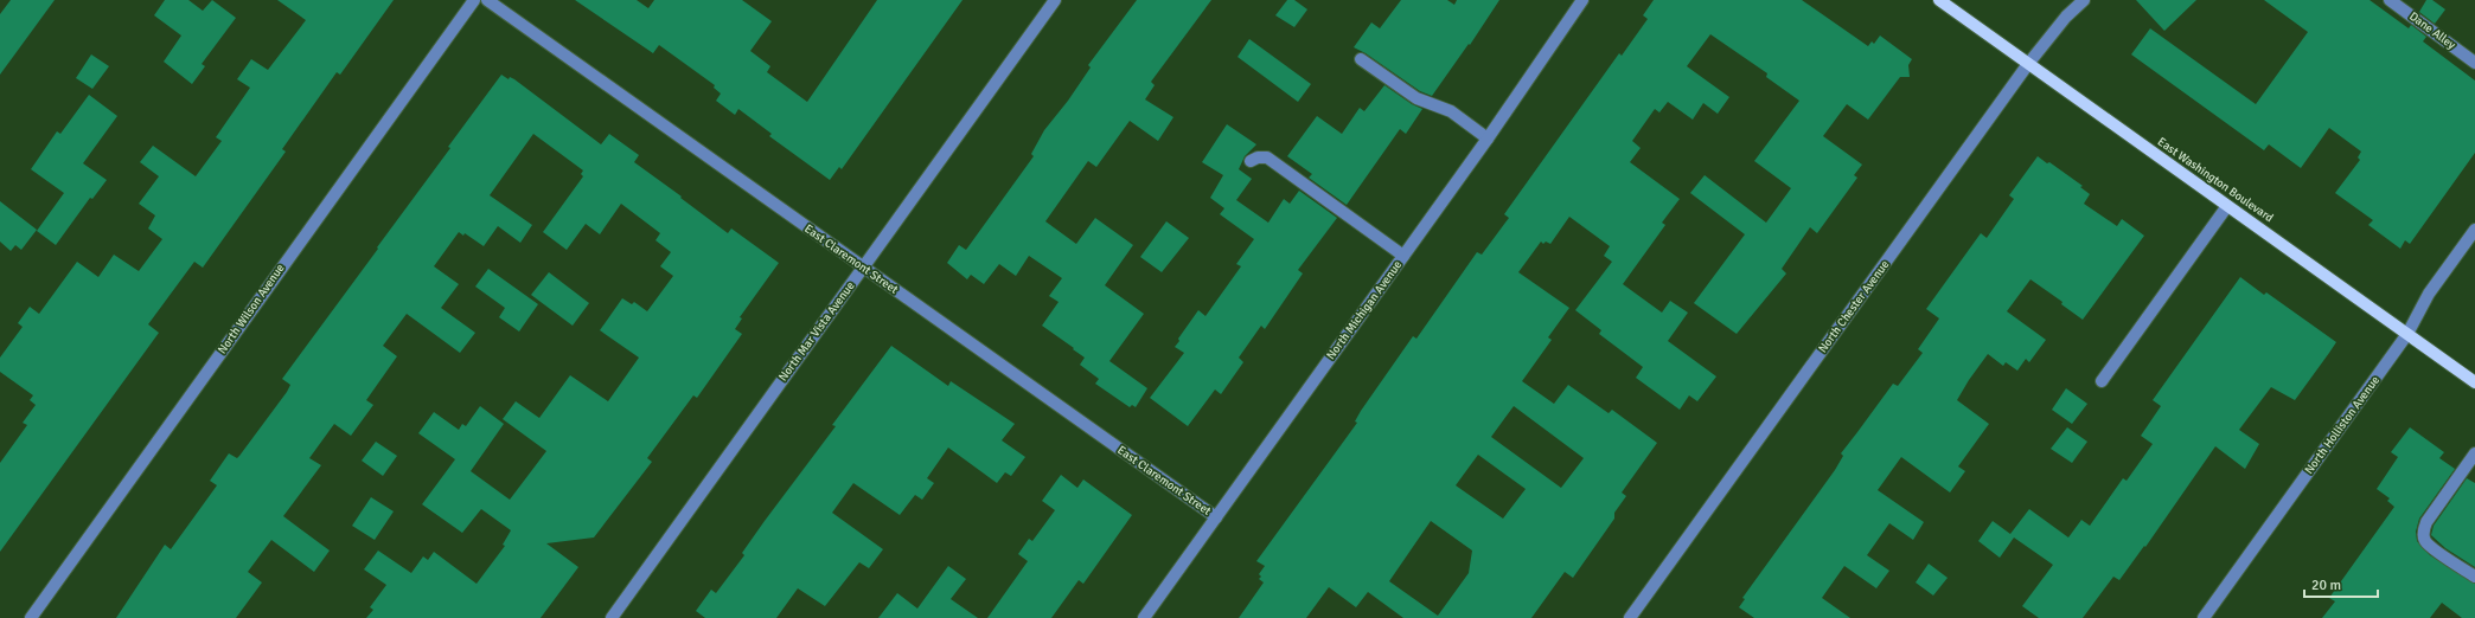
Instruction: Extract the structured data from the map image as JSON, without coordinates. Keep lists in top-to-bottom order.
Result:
{
  "streets": {
    "main road": ["East Washington Boulevard"],
    "street": [
      "Dane Alley",
      "East Claremont Street",
      "North Chester Avenue",
      "North Wilson Avenue",
      "North Michigan Avenue",
      "North Mar Vista Avenue",
      "North Holliston Avenue"
    ]
  },
  "crossings": [
    ["East Washington Boulevard", "North Chester Avenue"],
    ["East Washington Boulevard", "North Holliston Avenue"],
    ["East Claremont Street", "North Michigan Avenue"],
    ["East Claremont Street", "North Mar Vista Avenue"]
  ],
  "scale_bar": "20 m"
}
